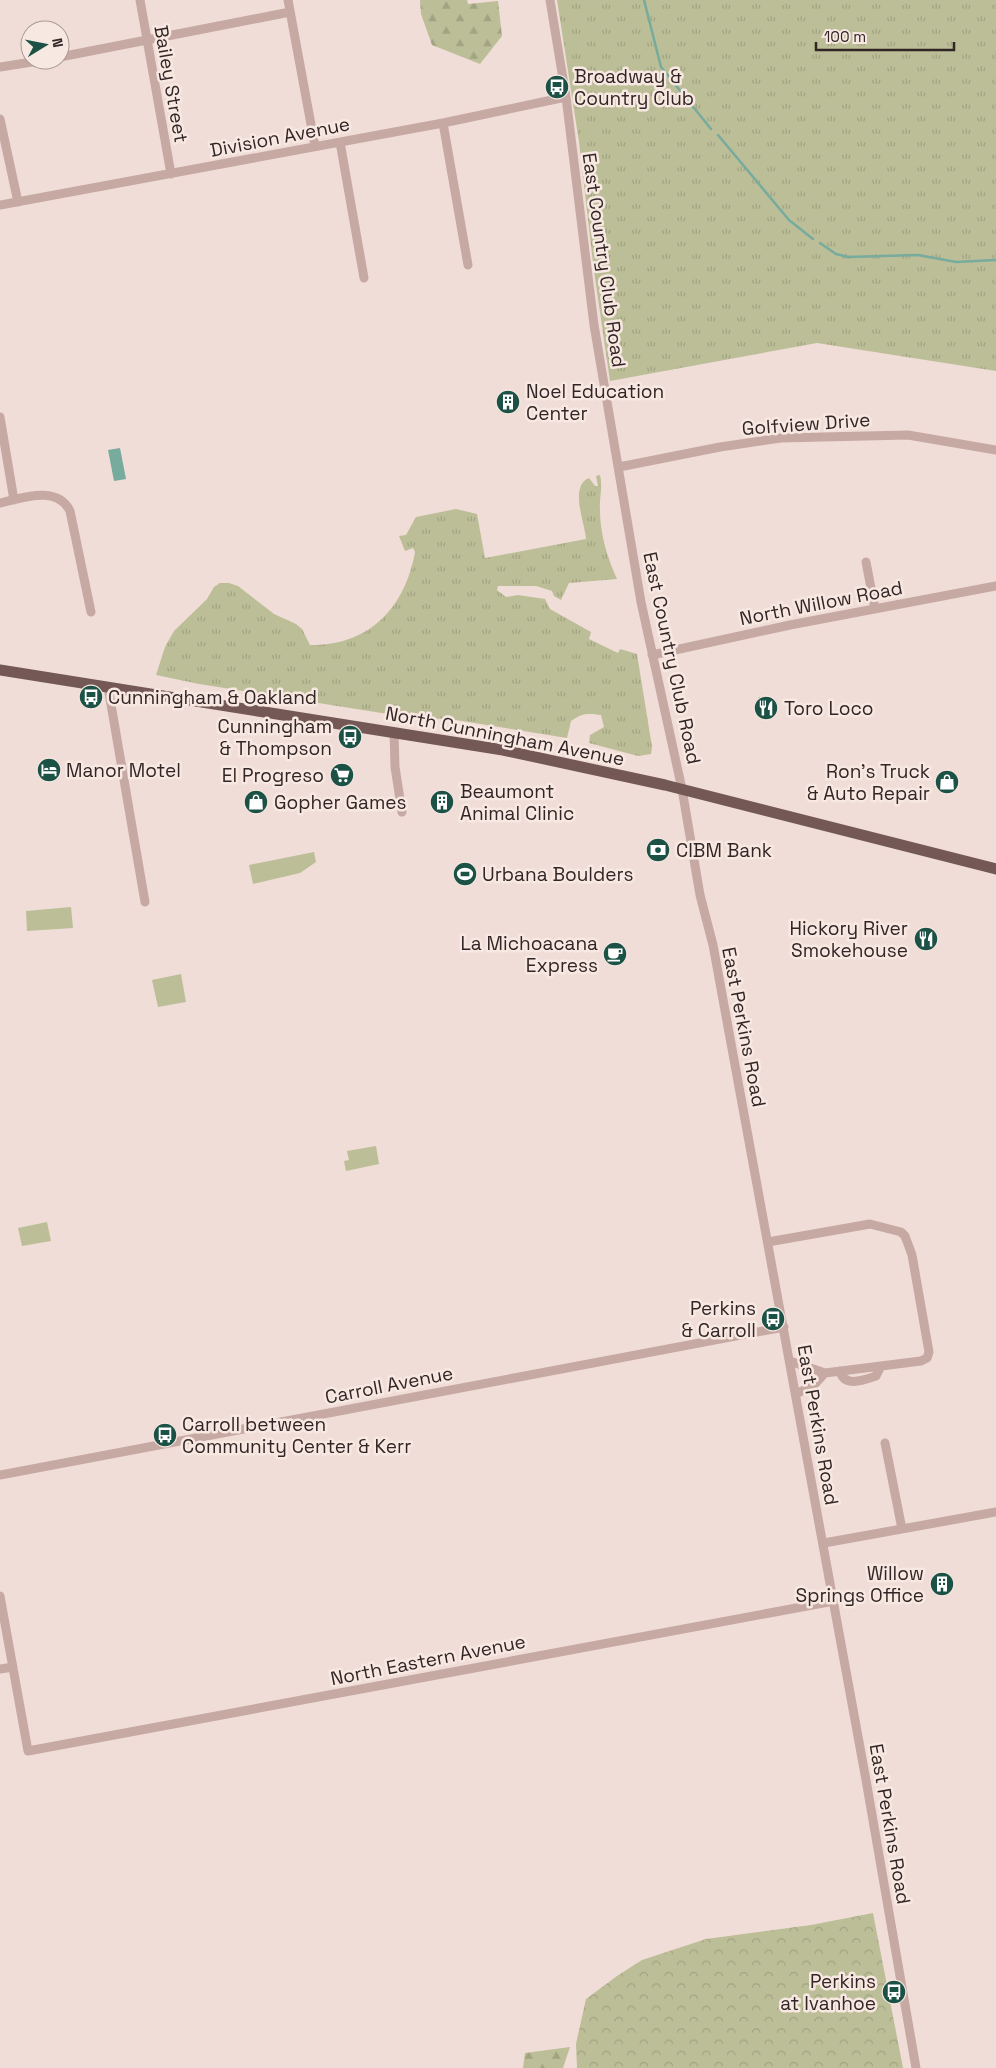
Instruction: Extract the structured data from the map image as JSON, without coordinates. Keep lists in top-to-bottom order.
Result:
{
  "streets": {
    "main road": ["North Cunningham Avenue"],
    "street": [
      "Bailey Street",
      "Division Avenue",
      "East Country Club Road",
      "Golfview Drive",
      "North Willow Road",
      "East Perkins Road",
      "Carroll Avenue",
      "North Eastern Avenue"
    ]
  },
  "crossings": [
    ["Bailey Street", "Division Avenue"],
    ["Division Avenue", "East Country Club Road"],
    ["East Country Club Road", "Golfview Drive"],
    ["East Country Club Road", "North Willow Road"],
    ["East Country Club Road", "North Cunningham Avenue"],
    ["East Country Club Road", "East Perkins Road"],
    ["North Cunningham Avenue", "East Perkins Road"],
    ["East Perkins Road", "Carroll Avenue"],
    ["East Perkins Road", "North Eastern Avenue"]
  ],
  "places": {
    "bus stop": [
      "Broadway & Country Club",
      "Cunningham & Oakland",
      "Cunningham & Thompson",
      "Perkins & Carroll",
      "Carroll between Community Center & Kerr",
      "Perkins at Ivanhoe"
    ],
    "building": ["Noel Education Center", "Beaumont Animal Clinic", "Willow Springs Office"],
    "restaurant": ["Toro Loco", "Hickory River Smokehouse"],
    "hotel": ["Manor Motel"],
    "supermarket": ["El Progreso"],
    "shop": ["Ron's Truck & Auto Repair", "Gopher Games"],
    "bank": ["CIBM Bank"],
    "sports": ["Urbana Boulders"],
    "cafe": ["La Michoacana Express"]
  },
  "scale_bar": "100 m",
  "north": "right"
}
